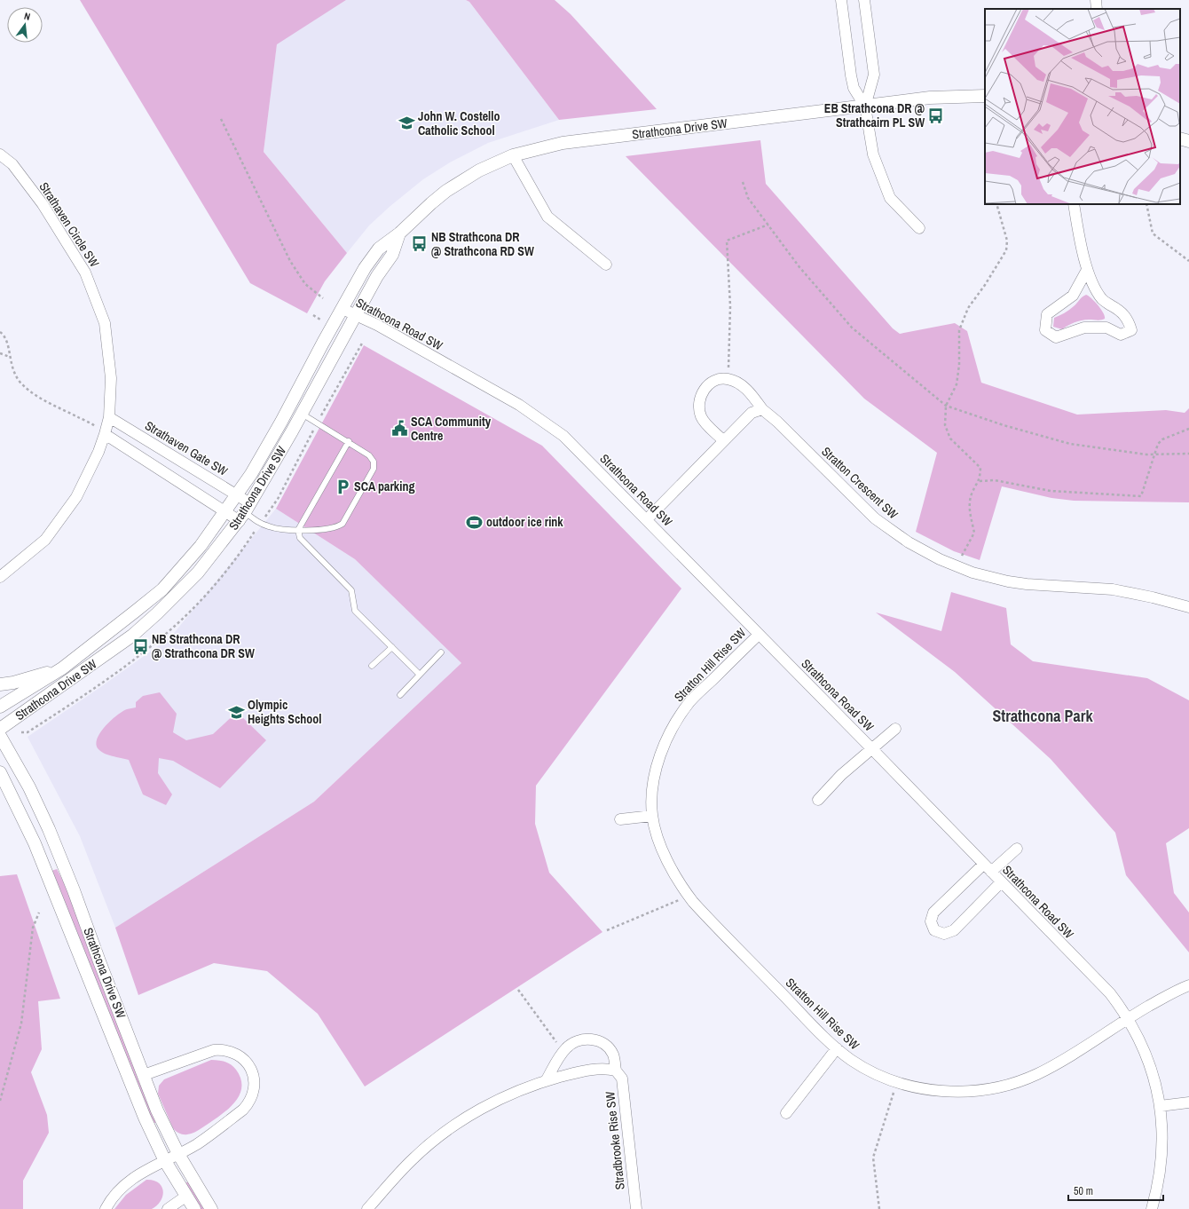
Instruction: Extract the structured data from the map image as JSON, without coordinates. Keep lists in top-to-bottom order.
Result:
{
  "streets": {
    "street": [
      "Strathcona Drive SW",
      "Strathaven Circle SW",
      "Strathcona Road SW",
      "Strathaven Gate SW",
      "Stratton Crescent SW",
      "Stratton Hill Rise SW",
      "Stradbrooke Rise SW"
    ]
  },
  "crossings": [
    ["Strathcona Drive SW", "Strathcona Road SW"],
    ["Strathcona Drive SW", "Strathaven Gate SW"],
    ["Strathaven Circle SW", "Strathaven Gate SW"],
    ["Strathcona Road SW", "Stratton Hill Rise SW"]
  ],
  "districts": ["Strathcona Park"],
  "places": {
    "bus stop": ["EB Strathcona DR @ Strathcairn PL SW", "NB Strathcona DR @ Strathcona RD SW", "NB Strathcona DR @ Strathcona DR SW"],
    "school or university": ["John W. Costello Catholic School", "Olympic Heights School"],
    "public building": ["SCA Community Centre"],
    "parking": ["SCA parking"],
    "sports": ["outdoor ice rink"]
  },
  "scale_bar": "50 m",
  "north": "top"
}
